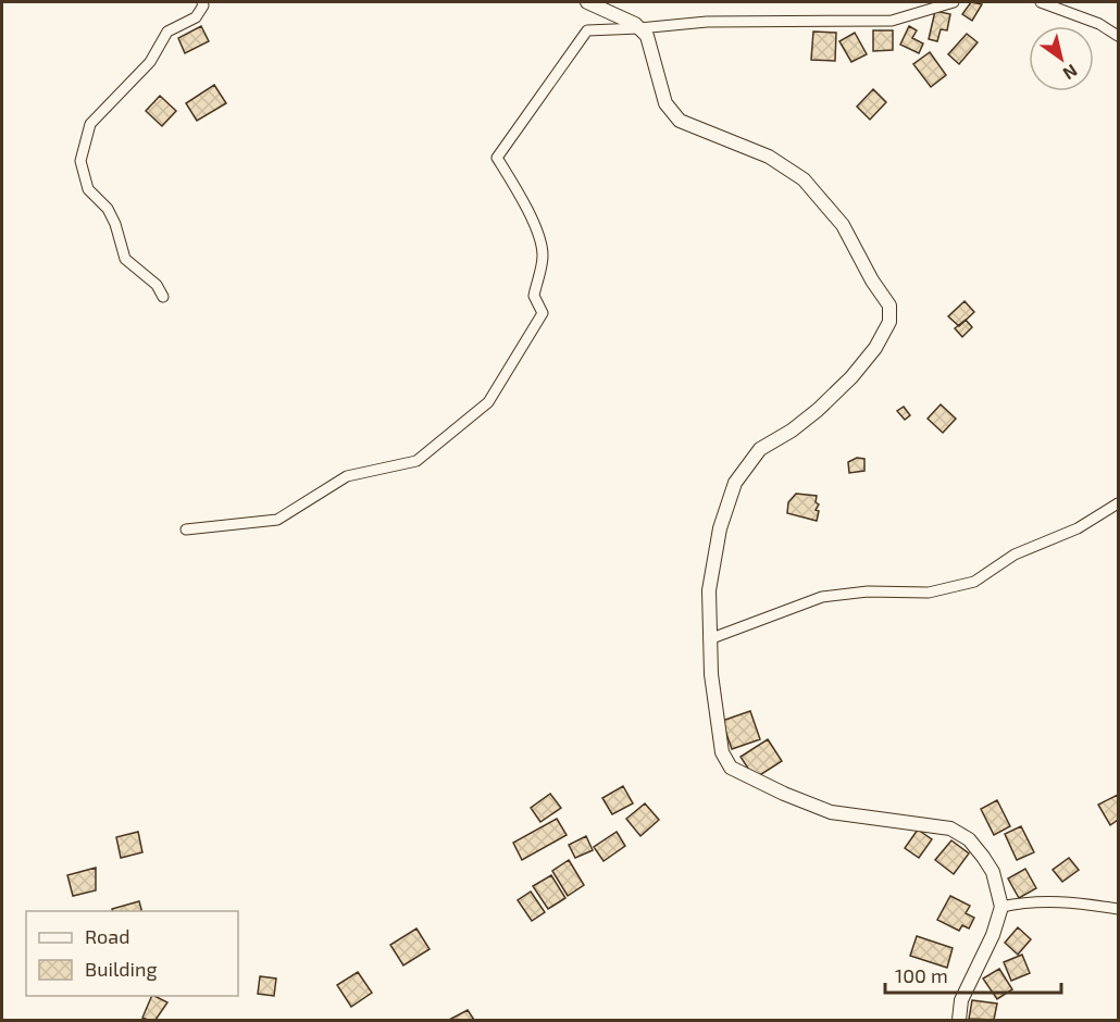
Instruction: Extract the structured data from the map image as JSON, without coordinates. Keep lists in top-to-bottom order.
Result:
{
  "legend": ["Road", "Building"],
  "scale_bar": "100 m",
  "north": "bottom right"
}
